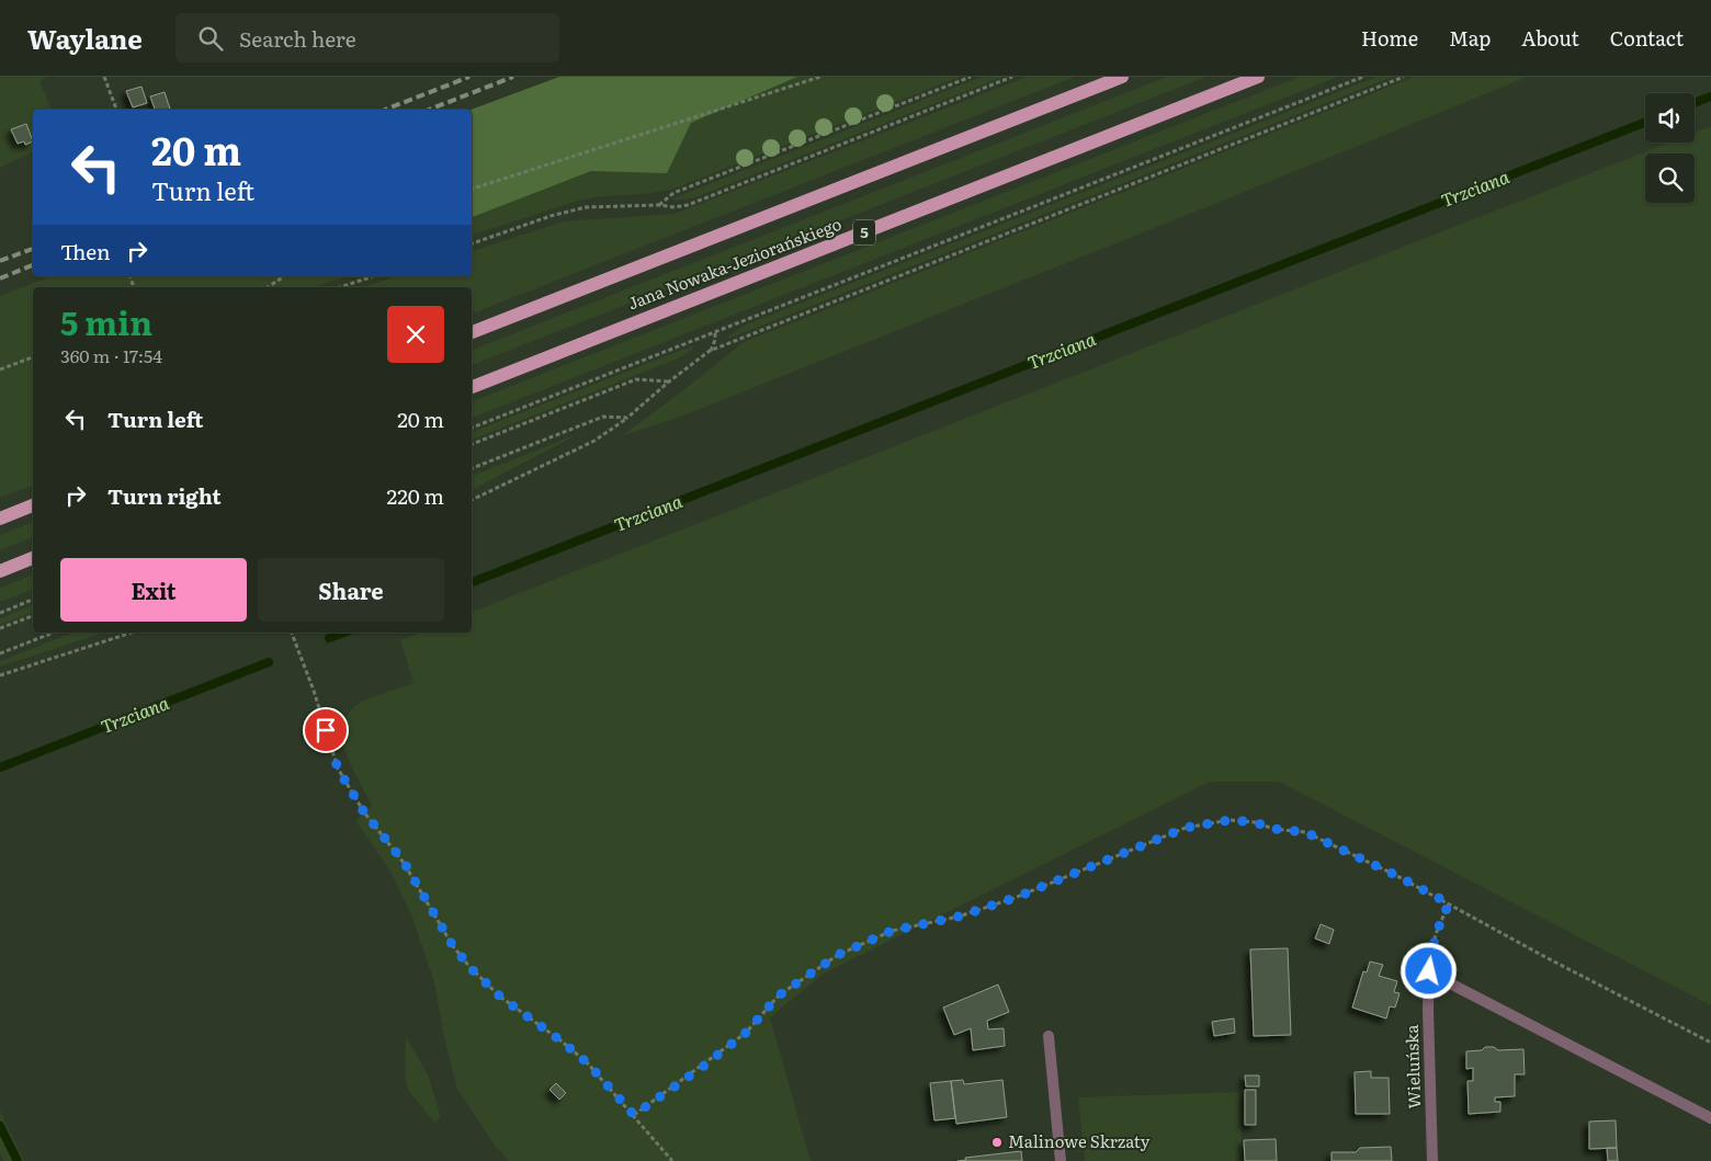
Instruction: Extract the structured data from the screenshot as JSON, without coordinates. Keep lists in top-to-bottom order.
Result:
{
  "streets": {
    "main road": ["5", "Jana Nowaka-Jeziorańskiego"],
    "street": ["Wieluńska"]
  },
  "water": ["Trzciana"],
  "places": ["Malinowe Skrzaty"],
  "page": {
    "header": "Waylane",
    "search": "Search here",
    "nav": [
      "Home",
      "Map",
      "About",
      "Contact"
    ],
    "turn": ["20 m", "Turn left"],
    "then": "Then",
    "heading": ["5 min", "360 m · 17:54"],
    "list": [
      {
        "name": "Turn left",
        "value": "20 m"
      },
      {
        "name": "Turn right",
        "value": "220 m"
      }
    ],
    "buttons": ["Exit", "Share"]
  }
}
